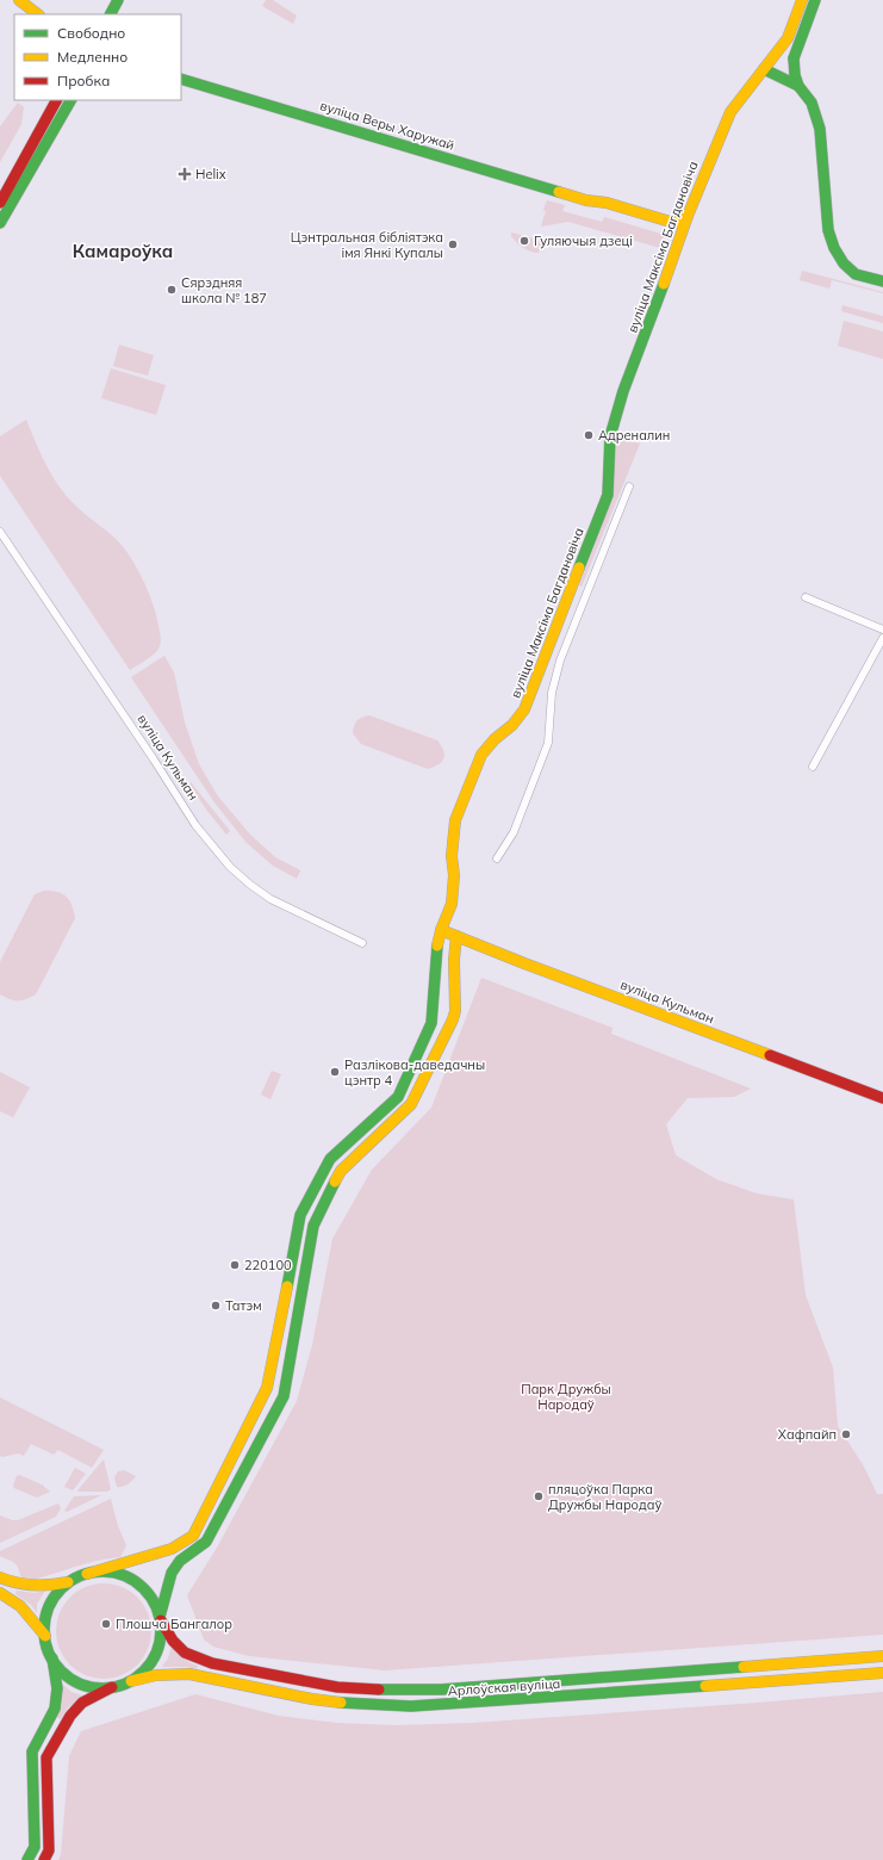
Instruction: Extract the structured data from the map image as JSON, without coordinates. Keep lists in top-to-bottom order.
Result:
{
  "streets": {
    "main road": [
      "вуліца Веры Харужай",
      "вуліца Максіма Багдановіча",
      "вуліца Кульман",
      "Арлоўская вуліца"
    ]
  },
  "crossings": [
    ["вуліца Веры Харужай", "вуліца Максіма Багдановіча"],
    ["вуліца Максіма Багдановіча", "вуліца Кульман"],
    ["вуліца Максіма Багдановіча", "Арлоўская вуліца"]
  ],
  "districts": ["Камароўка"],
  "parks": ["Парк Дружбы Народаў"],
  "places": {
    "health": ["Helix"],
    "other": [
      "Гуляючыя дзеці",
      "Цэнтральная бібліятэка імя Янкі Купалы",
      "Сярэдняя школа № 187",
      "Адреналин",
      "Разлікова-даведачны цэнтр 4",
      "220100",
      "Татэм",
      "Хафпайп",
      "пляцоўка Парка Дружбы Народаў",
      "Плошча Бангалор"
    ]
  },
  "legend": ["Свободно", "Медленно", "Пробка"]
}
